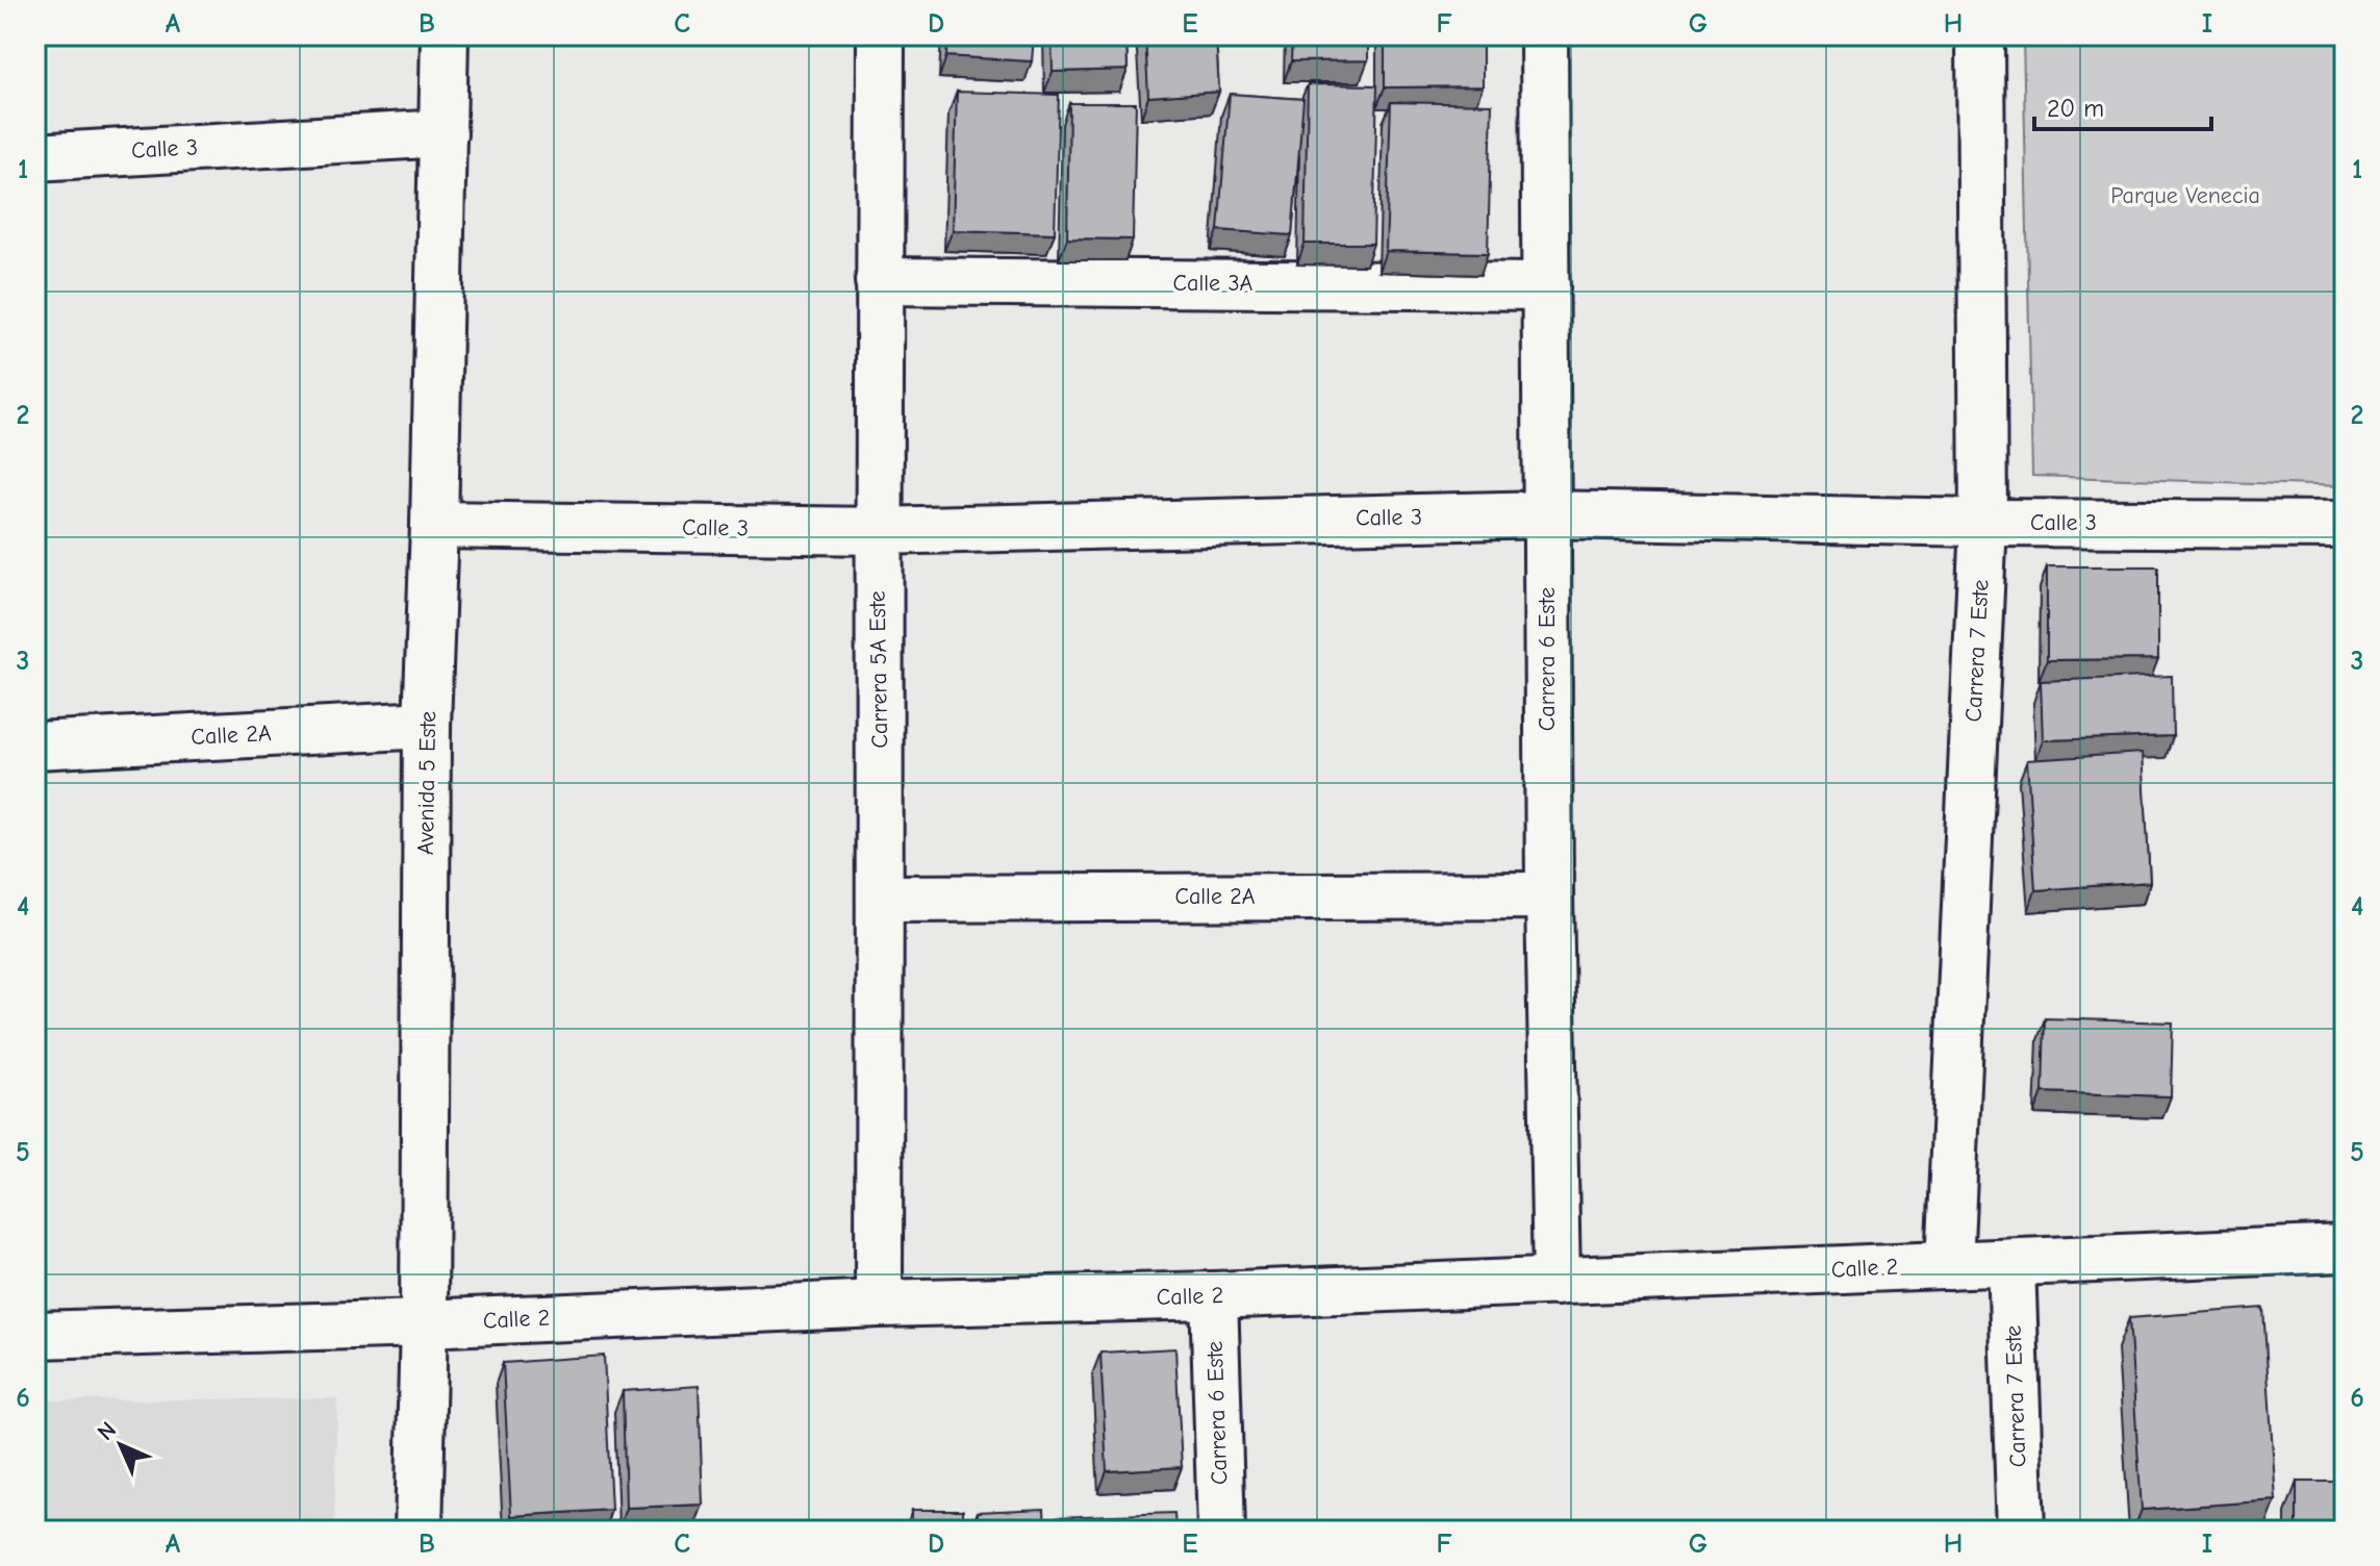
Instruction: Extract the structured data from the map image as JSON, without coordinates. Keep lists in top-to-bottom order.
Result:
{
  "streets": {
    "street": [
      "Calle 3",
      "Calle 3A",
      "Carrera 7 Este",
      "Carrera 6 Este",
      "Carrera 5A Este",
      "Calle 2A",
      "Avenida 5 Este",
      "Calle 2"
    ]
  },
  "crossings": [
    ["Calle 3", "Carrera 7 Este"],
    ["Calle 3", "Carrera 6 Este"],
    ["Calle 3", "Carrera 5A Este"],
    ["Calle 3", "Avenida 5 Este"],
    ["Calle 3A", "Carrera 6 Este"],
    ["Calle 3A", "Carrera 5A Este"],
    ["Carrera 7 Este", "Calle 2"],
    ["Carrera 6 Este", "Calle 2A"],
    ["Carrera 6 Este", "Calle 2"],
    ["Carrera 5A Este", "Calle 2A"],
    ["Carrera 5A Este", "Calle 2"],
    ["Calle 2A", "Avenida 5 Este"],
    ["Avenida 5 Este", "Calle 2"]
  ],
  "parks": ["Parque Venecia"],
  "scale_bar": "20 m",
  "north": "top left",
  "grid": {
    "columns": [
      "A",
      "B",
      "C",
      "D",
      "E",
      "F",
      "G",
      "H",
      "I"
    ],
    "rows": [
      "1",
      "2",
      "3",
      "4",
      "5",
      "6"
    ]
  }
}
